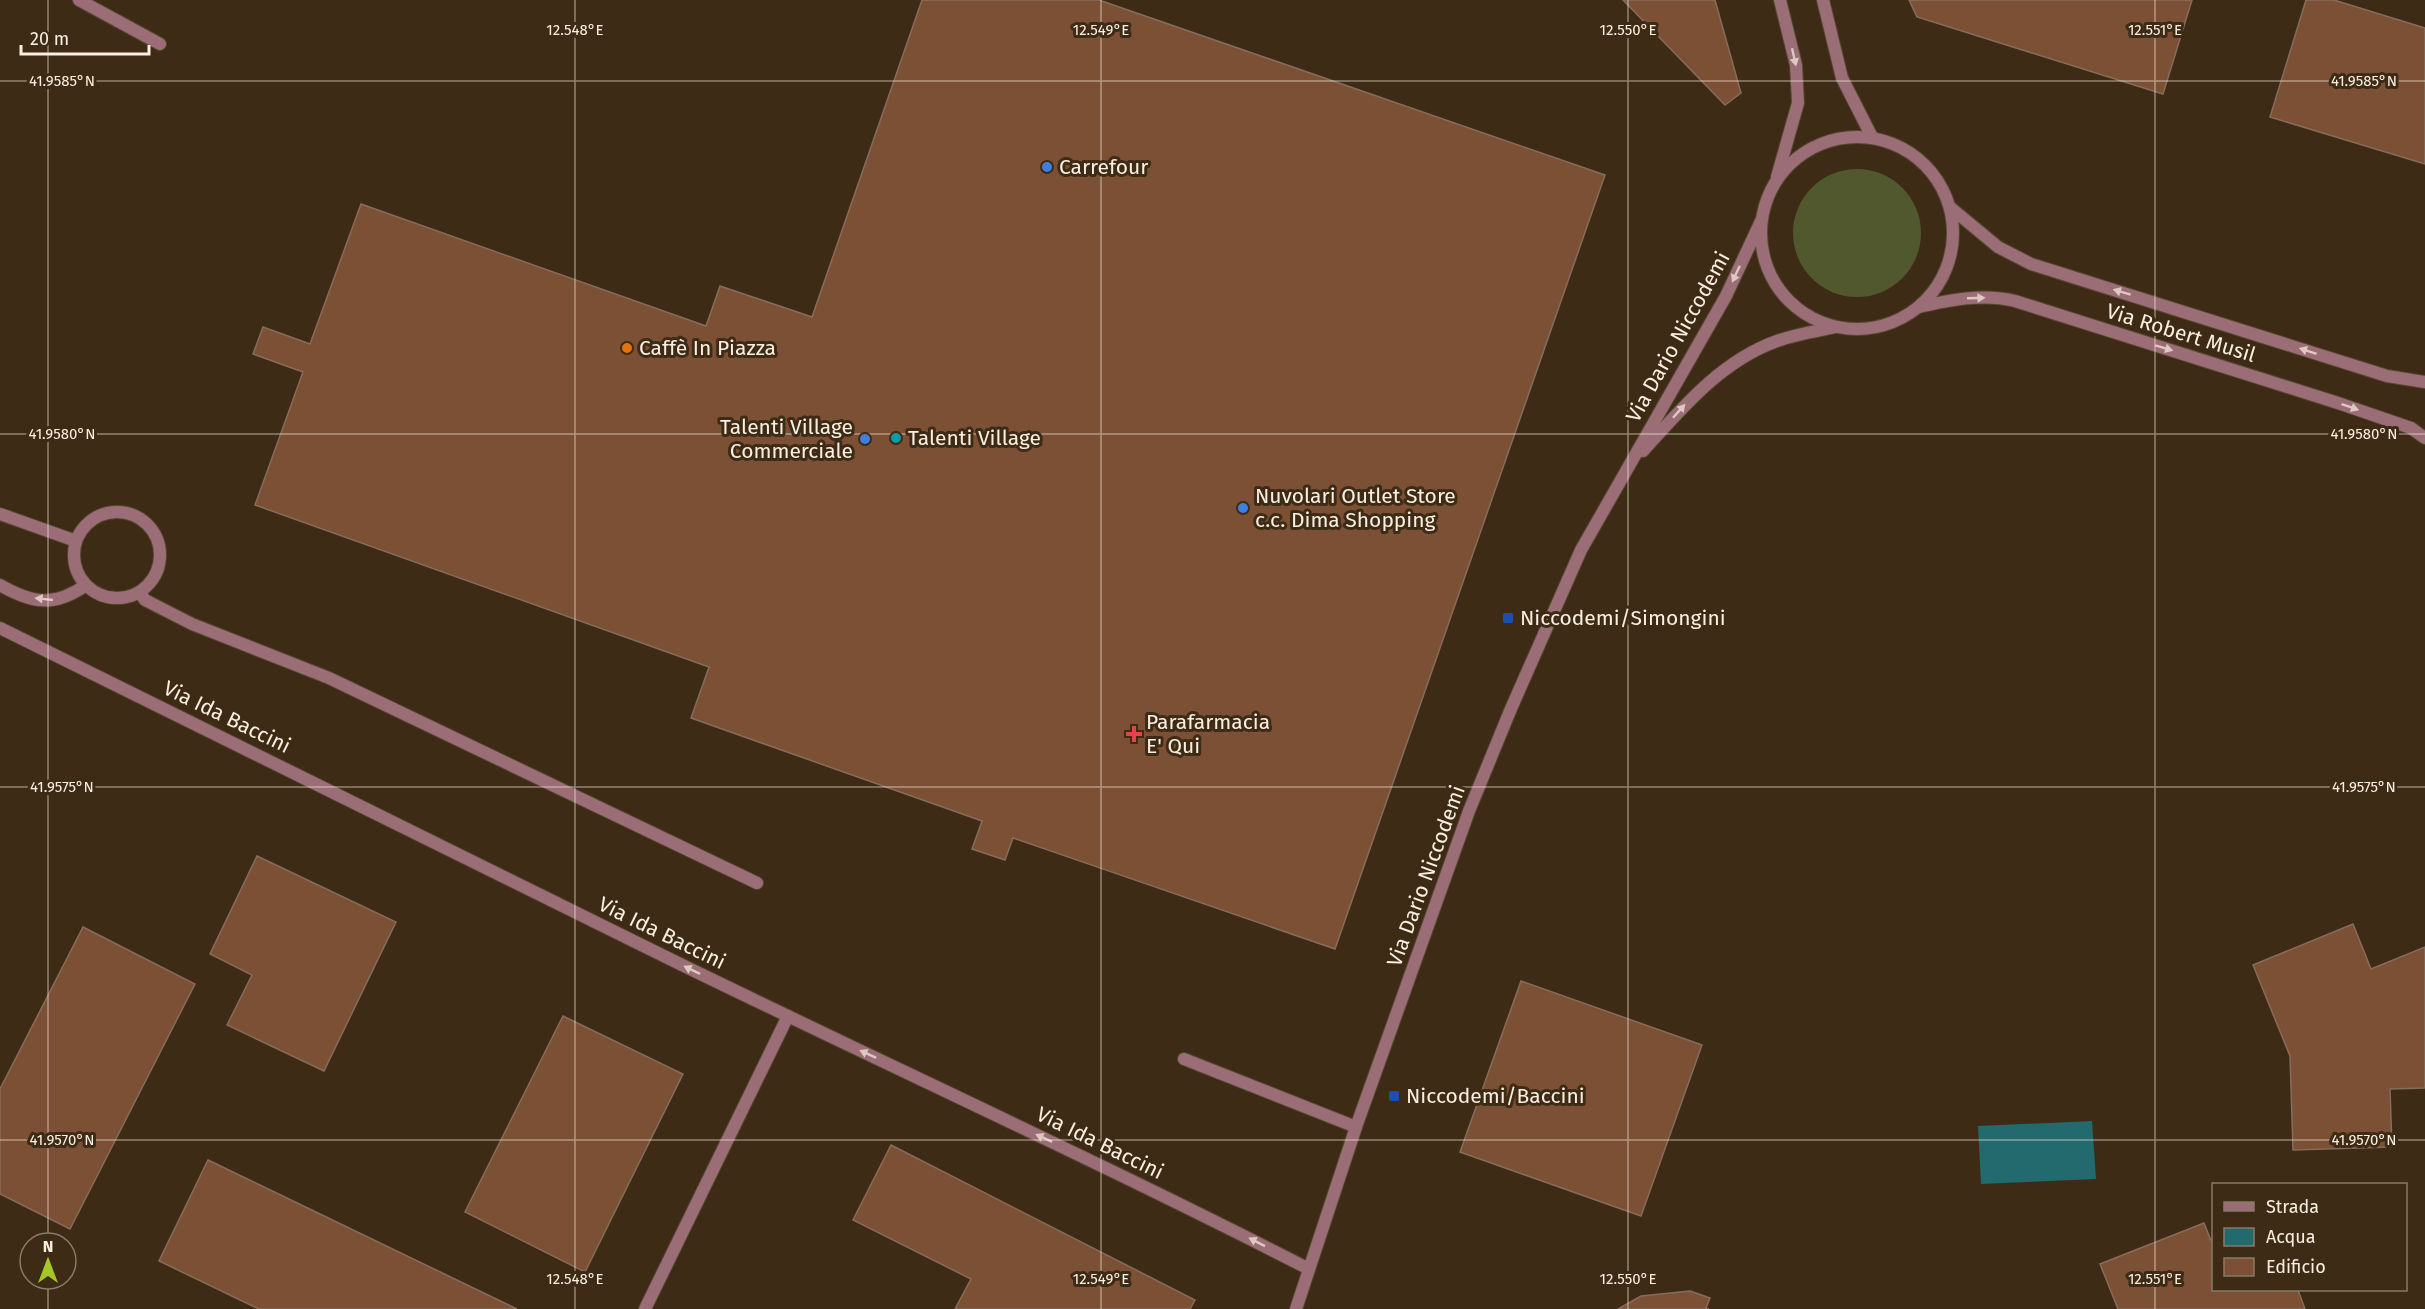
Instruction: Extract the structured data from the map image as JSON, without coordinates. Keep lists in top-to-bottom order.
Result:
{
  "streets": {
    "street": ["Via Robert Musil", "Via Dario Niccodemi", "Via Ida Baccini"]
  },
  "crossings": [
    ["Via Robert Musil", "Via Dario Niccodemi"],
    ["Via Dario Niccodemi", "Via Ida Baccini"]
  ],
  "places": {
    "other": [
      "Carrefour",
      "Caffè In Piazza",
      "Talenti Village",
      "Talenti Village Commerciale",
      "Nuvolari Outlet Store c.c. Dima Shopping"
    ],
    "transit": ["Niccodemi/Simongini", "Niccodemi/Baccini"],
    "health": ["Parafarmacia E' Qui"]
  },
  "legend": ["Strada", "Acqua", "Edificio"],
  "scale_bar": "20 m",
  "north": "top",
  "coordinates": [
    "12.548°E",
    "12.549°E",
    "12.550°E",
    "12.551°E",
    "41.9585°N",
    "41.9580°N",
    "41.9575°N",
    "41.9570°N"
  ]
}
